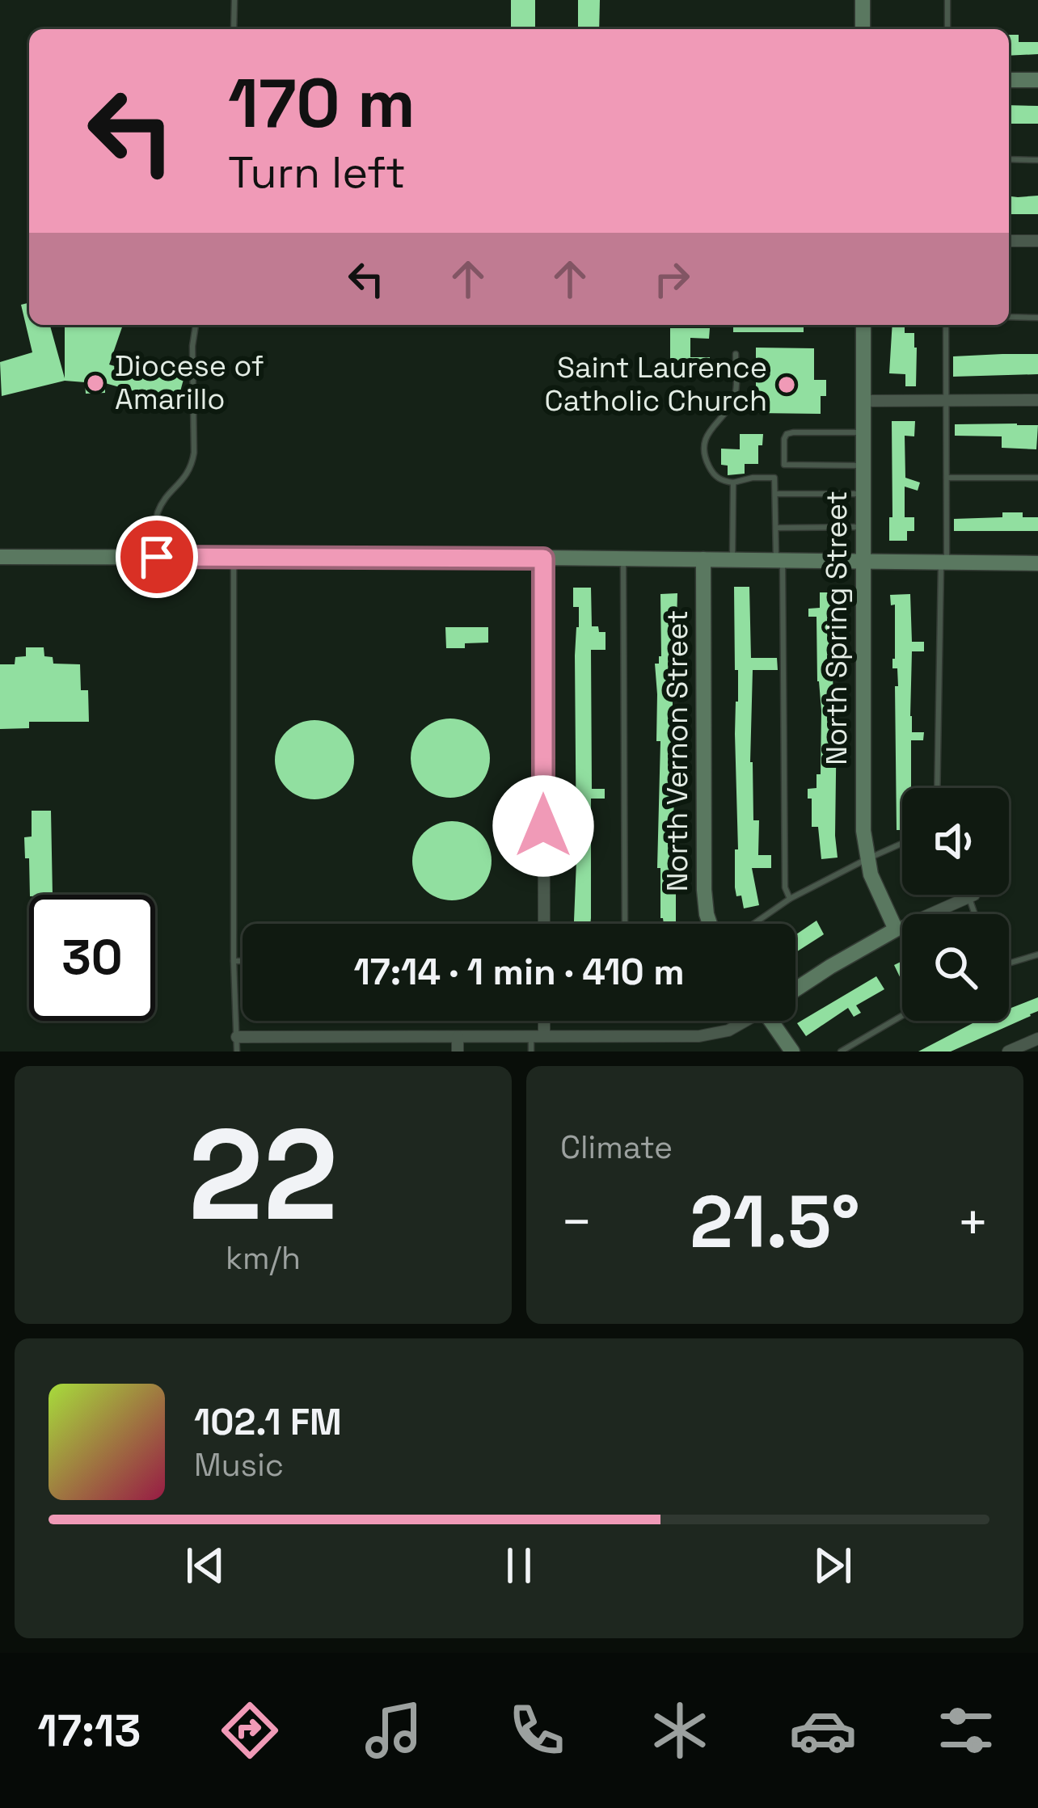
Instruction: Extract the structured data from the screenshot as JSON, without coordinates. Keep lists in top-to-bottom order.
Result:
{
  "streets": {
    "street": ["North Spring Street", "North Vernon Street"]
  },
  "places": ["Diocese of Amarillo", "Saint Laurence Catholic Church"],
  "page": {
    "turn": ["170 m", "Turn left"],
    "limit": "30",
    "trip": "17:14 · 1 min · 410 m",
    "tile": [
      ["22", "km/h"],
      "Climate"
    ],
    "heat": ["−", "21.5°", "+"],
    "song": ["102.1 FM", "Music"],
    "tabs": "17:13"
  }
}
